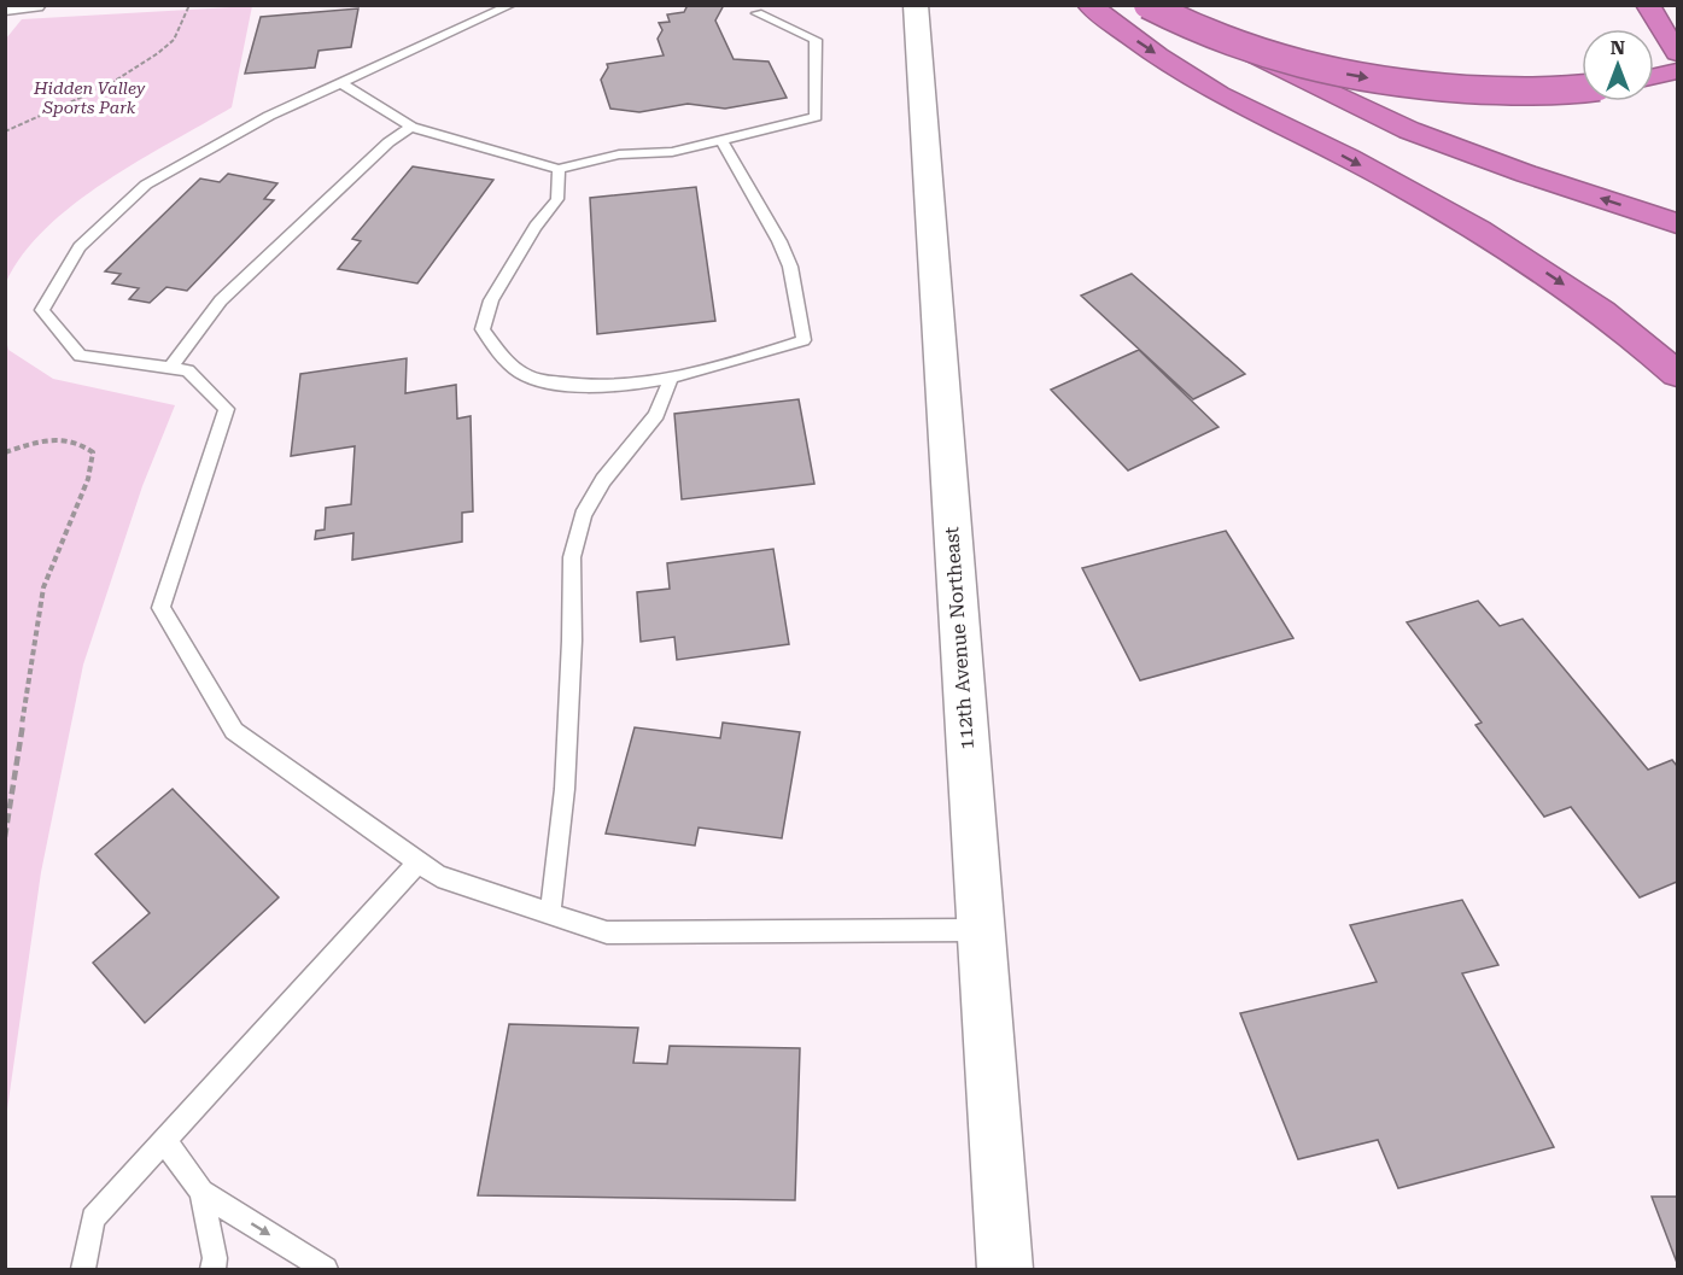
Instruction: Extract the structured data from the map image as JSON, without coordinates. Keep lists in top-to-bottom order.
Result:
{
  "streets": {
    "main road": ["112th Avenue Northeast"]
  },
  "parks": ["Hidden Valley Sports Park"],
  "north": "top"
}
